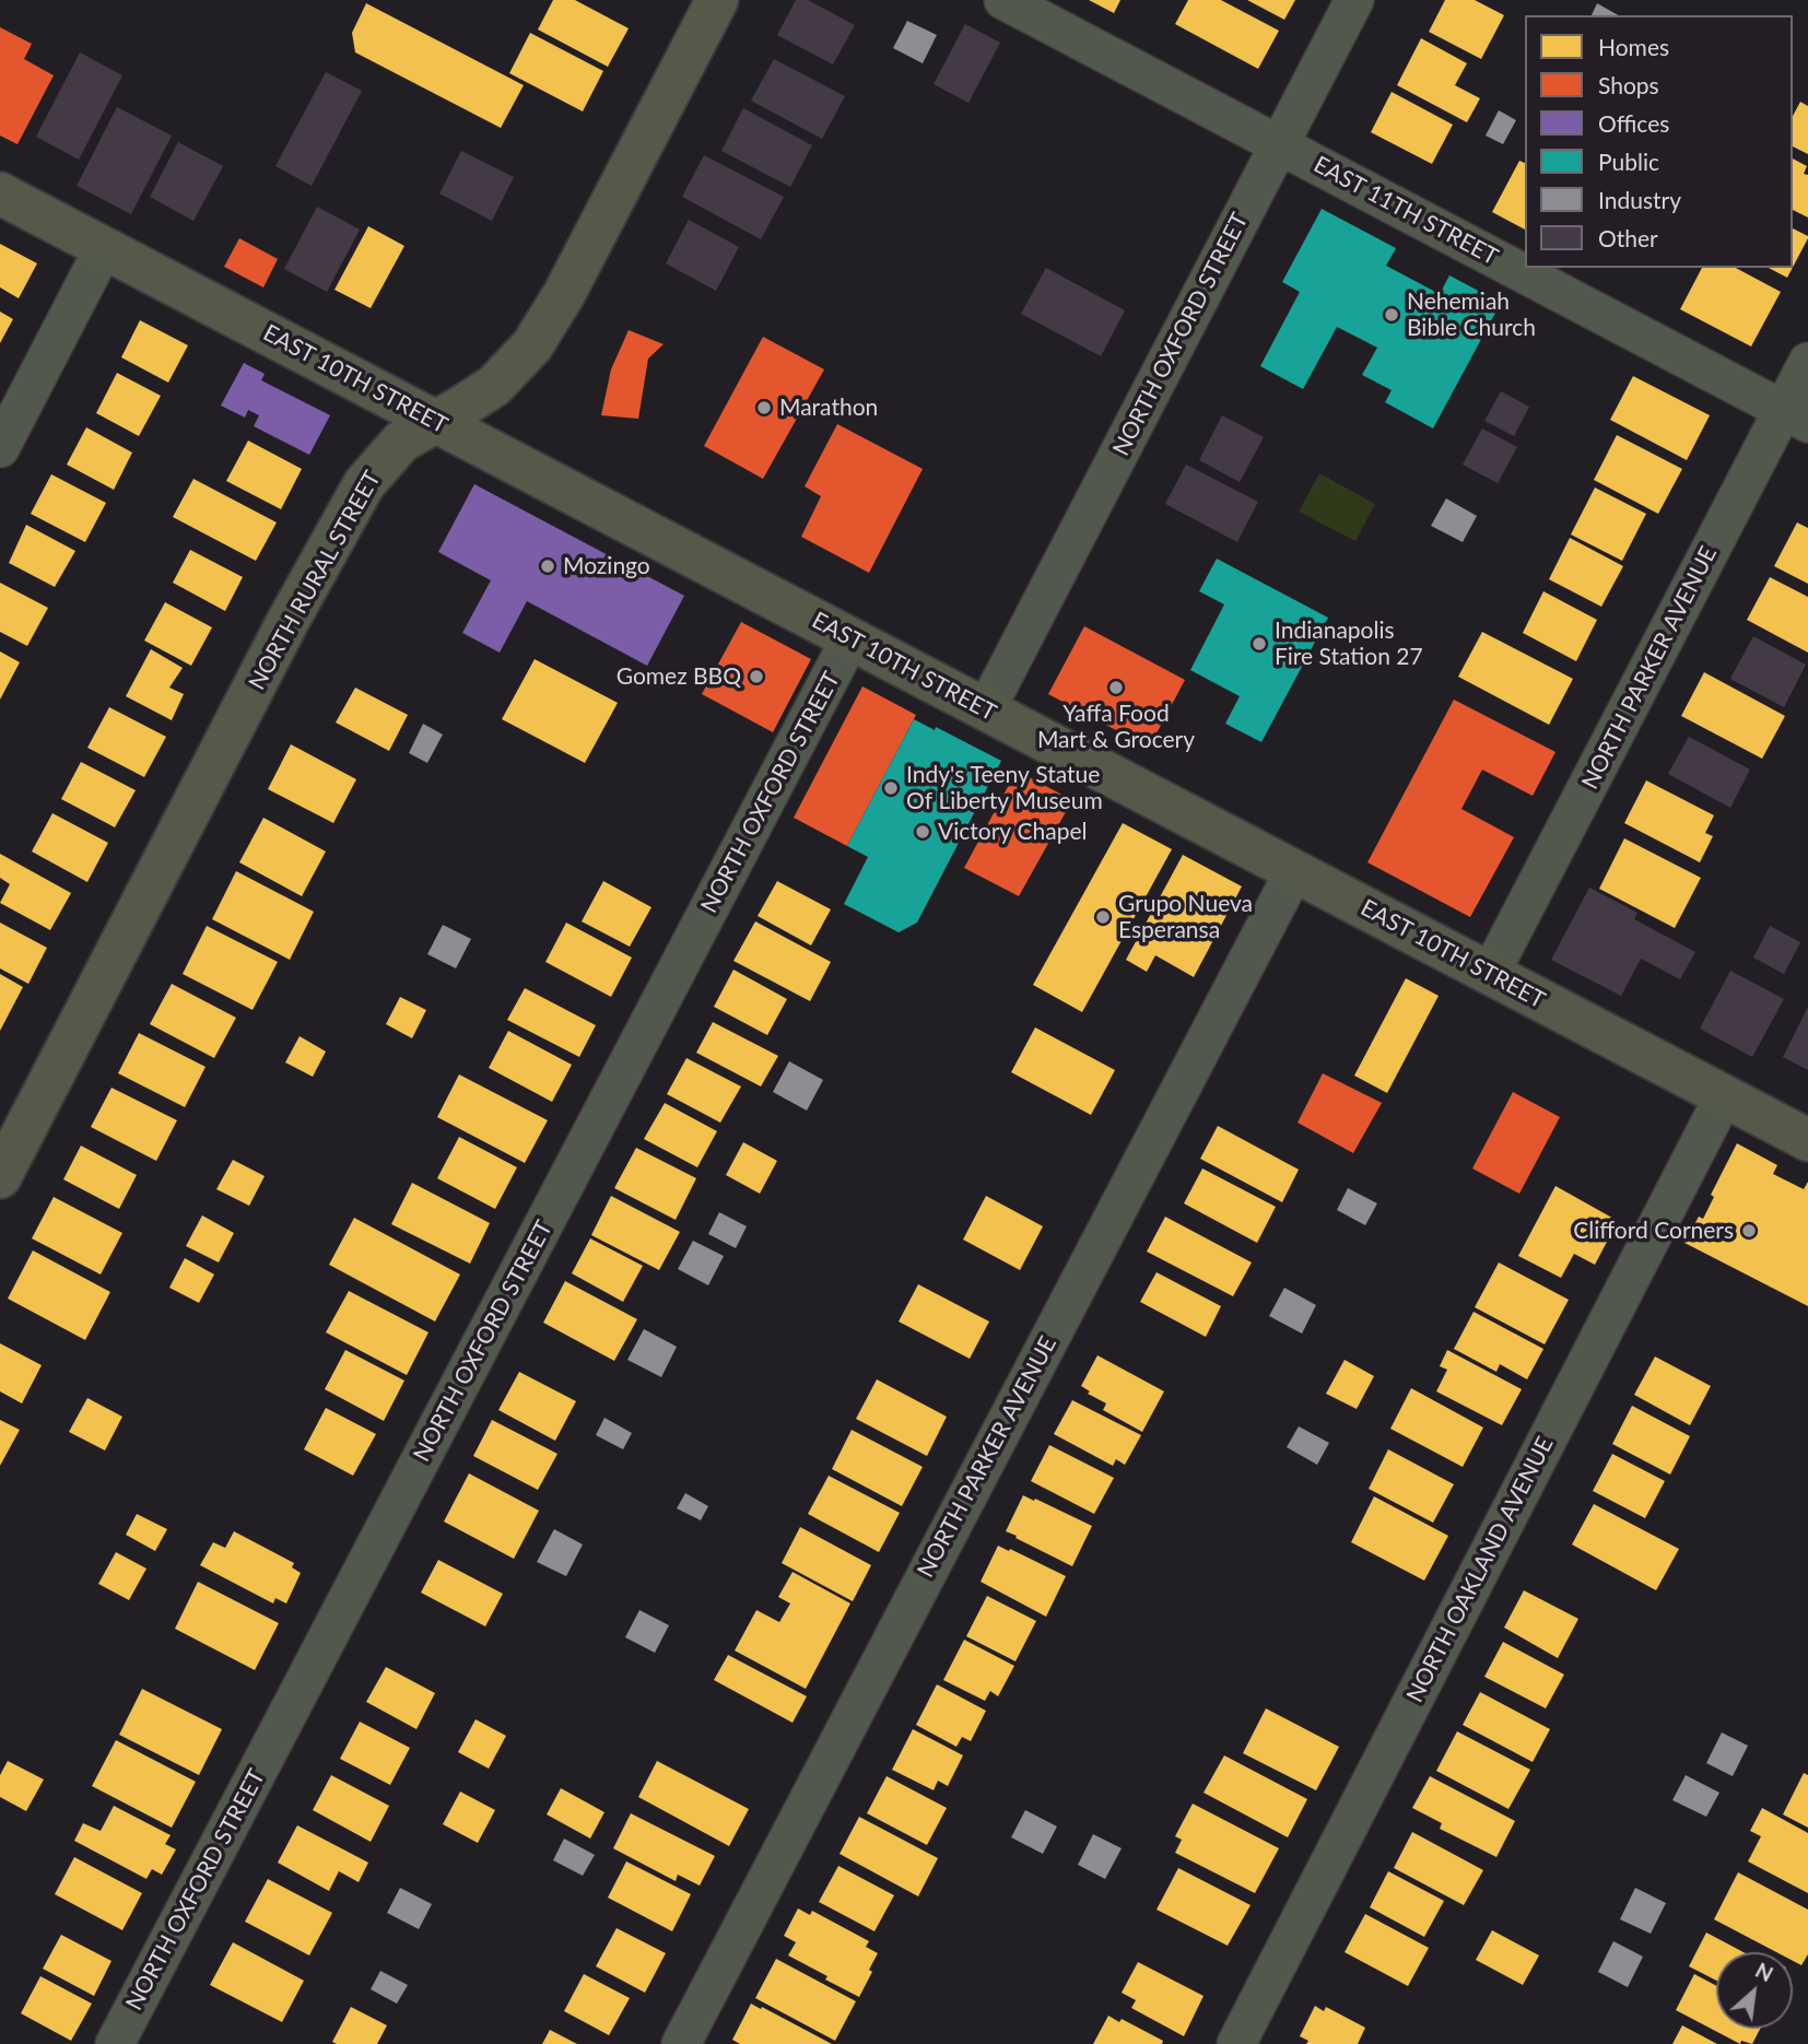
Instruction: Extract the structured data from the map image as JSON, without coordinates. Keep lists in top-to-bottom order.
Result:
{
  "streets": {
    "main road": ["EAST 10TH STREET", "NORTH RURAL STREET"],
    "street": [
      "EAST 11TH STREET",
      "NORTH OXFORD STREET",
      "NORTH PARKER AVENUE",
      "NORTH OAKLAND AVENUE"
    ]
  },
  "crossings": [
    ["EAST 11TH STREET", "NORTH OXFORD STREET"],
    ["EAST 11TH STREET", "NORTH PARKER AVENUE"],
    ["NORTH OXFORD STREET", "EAST 10TH STREET"],
    ["EAST 10TH STREET", "NORTH RURAL STREET"],
    ["EAST 10TH STREET", "NORTH PARKER AVENUE"],
    ["EAST 10TH STREET", "NORTH OAKLAND AVENUE"]
  ],
  "places": [
    "Nehemiah Bible Church",
    "Marathon",
    "Mozingo",
    "Indianapolis Fire Station 27",
    "Gomez BBQ",
    "Yaffa Food Mart & Grocery",
    "Indy's Teeny Statue Of Liberty Museum",
    "Victory Chapel",
    "Grupo Nueva Esperansa",
    "Clifford Corners"
  ],
  "legend": [
    "Homes",
    "Shops",
    "Offices",
    "Public",
    "Industry",
    "Other"
  ],
  "north": "top right"
}
